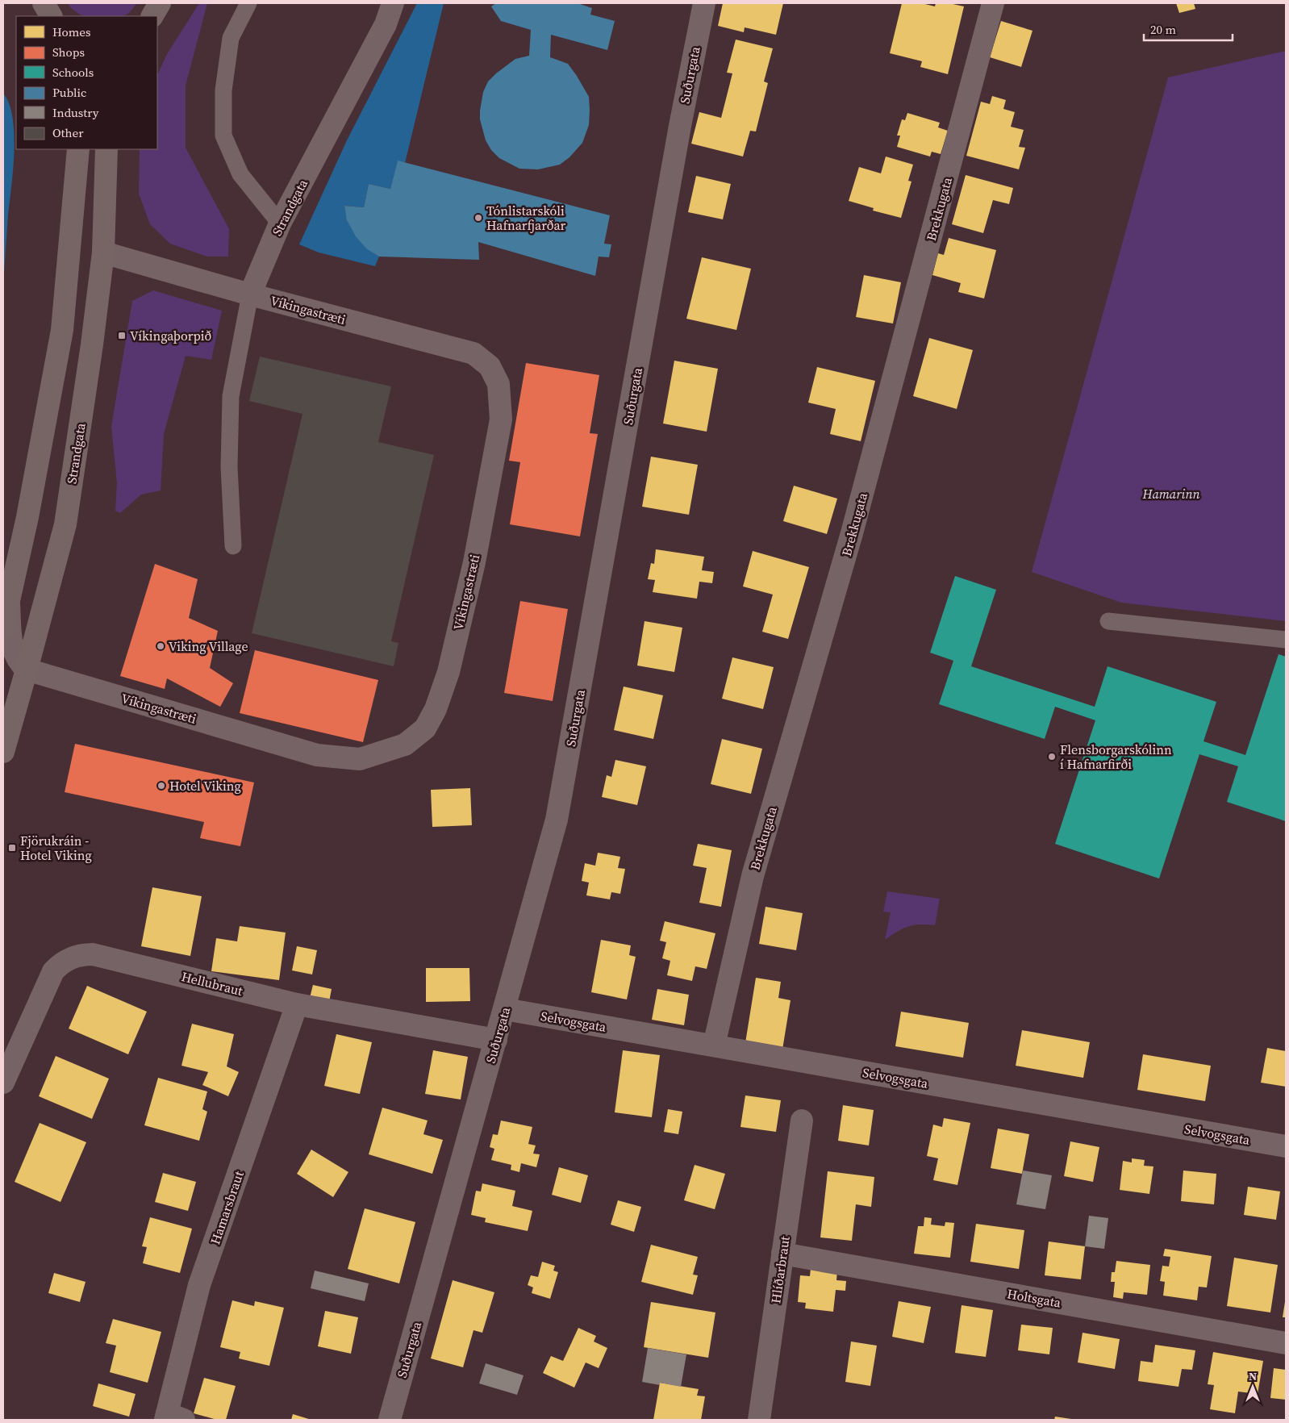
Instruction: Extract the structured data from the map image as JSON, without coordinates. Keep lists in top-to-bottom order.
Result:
{
  "streets": {
    "main road": ["Strandgata"],
    "street": [
      "Suðurgata",
      "Brekkugata",
      "Víkingastræti",
      "Hellubraut",
      "Selvogsgata",
      "Hamarsbraut",
      "Hlíðarbraut",
      "Holtsgata"
    ]
  },
  "crossings": [
    ["Suðurgata", "Hellubraut"],
    ["Suðurgata", "Selvogsgata"],
    ["Strandgata", "Víkingastræti"],
    ["Brekkugata", "Selvogsgata"],
    ["Hellubraut", "Hamarsbraut"],
    ["Hlíðarbraut", "Holtsgata"]
  ],
  "parks": ["Hamarinn"],
  "places": {
    "other": [
      "Tónlistarskóli Hafnarfjarðar",
      "Viking Village",
      "Flensborgarskólinn í Hafnarfirði",
      "Hotel Viking"
    ],
    "transit": ["Víkingaþorpið", "Fjörukráin - Hotel Viking"]
  },
  "legend": [
    "Homes",
    "Shops",
    "Schools",
    "Public",
    "Industry",
    "Other"
  ],
  "scale_bar": "20 m",
  "north": "top"
}
